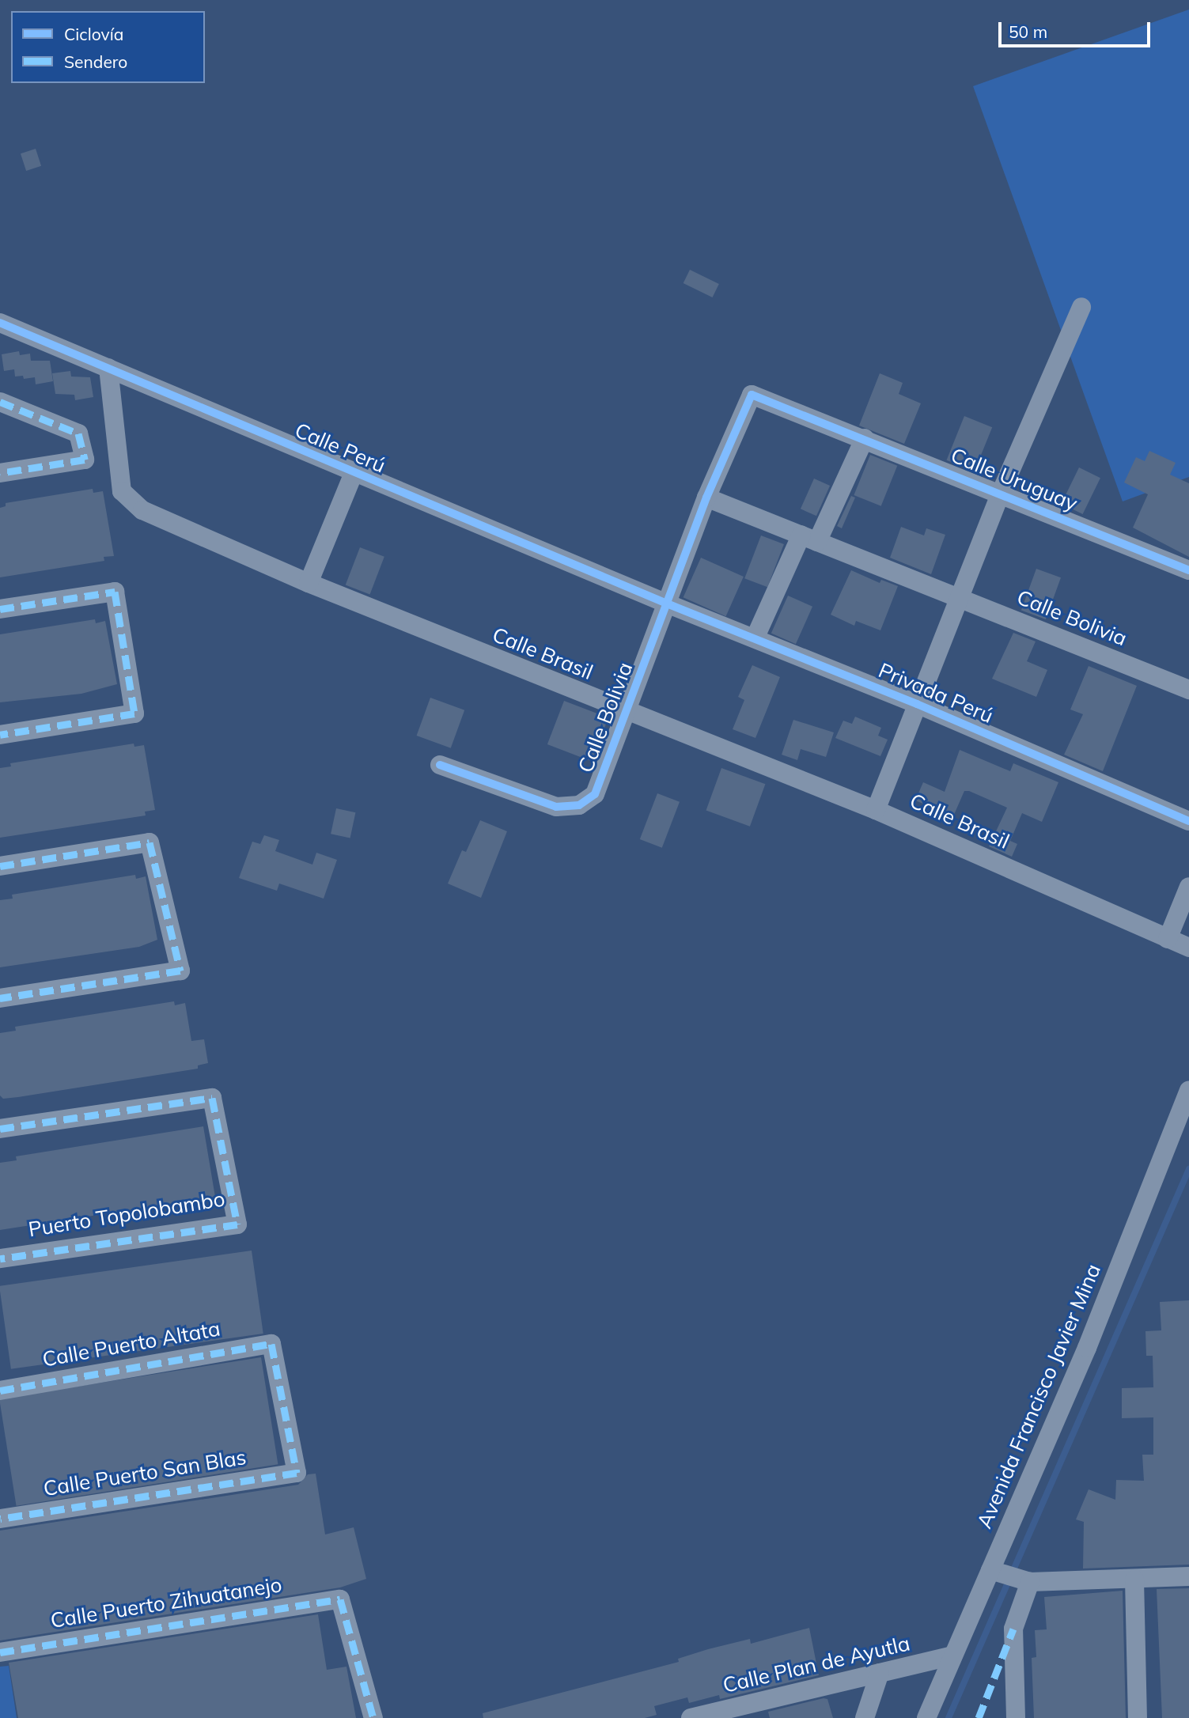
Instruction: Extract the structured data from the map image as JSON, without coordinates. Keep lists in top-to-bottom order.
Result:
{
  "streets": {
    "street": [
      "Calle Perú",
      "Calle Uruguay",
      "Calle Bolivia",
      "Calle Brasil",
      "Privada Perú",
      "Puerto Topolobambo",
      "Calle Puerto Altata",
      "Avenida Francisco Javier Mina",
      "Calle Puerto San Blas",
      "Calle Puerto Zihuatanejo",
      "Calle Plan de Ayutla"
    ]
  },
  "crossings": [
    ["Calle Perú", "Calle Bolivia"],
    ["Calle Perú", "Calle Brasil"],
    ["Calle Perú", "Privada Perú"],
    ["Calle Uruguay", "Calle Bolivia"],
    ["Calle Uruguay", "Calle Brasil"],
    ["Calle Uruguay", "Privada Perú"],
    ["Calle Bolivia", "Calle Brasil"],
    ["Calle Bolivia", "Privada Perú"],
    ["Calle Puerto Altata", "Calle Puerto San Blas"],
    ["Avenida Francisco Javier Mina", "Calle Plan de Ayutla"]
  ],
  "legend": ["Ciclovía", "Sendero"],
  "scale_bar": "50 m"
}
